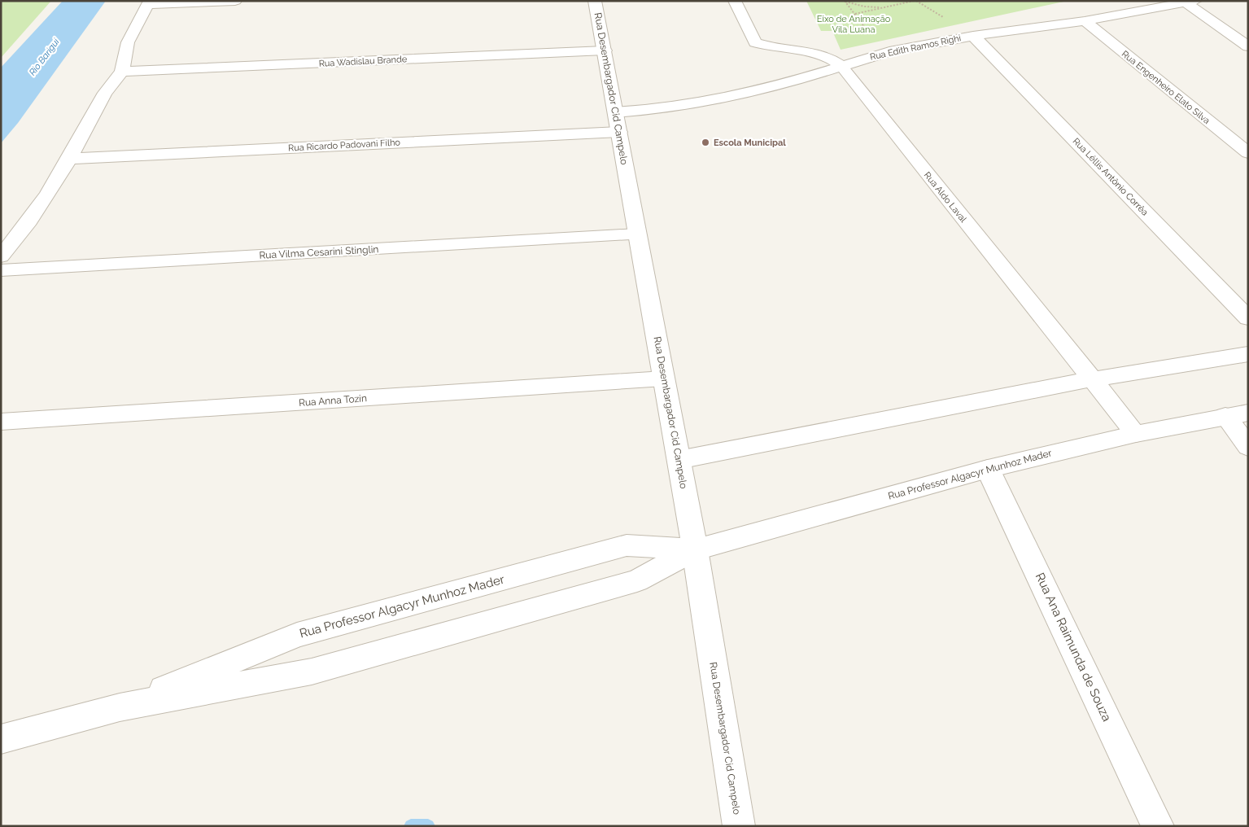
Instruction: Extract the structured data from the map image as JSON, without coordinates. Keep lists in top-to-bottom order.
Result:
{
  "streets": {
    "street": [
      "Rua Edith Ramos Righi",
      "Rua Wadislau Brande",
      "Rua Engenheiro Elato Silva",
      "Rua Desembargador Cid Campelo",
      "Rua Ricardo Padovani Filho",
      "Rua Léllis Antônio Corrêa",
      "Rua Aldo Laval",
      "Rua Vilma Cesarini Stinglin",
      "Rua Anna Tozin",
      "Rua Professor Algacyr Munhoz Mader",
      "Rua Ana Raimunda de Souza"
    ]
  },
  "crossings": [
    ["Rua Edith Ramos Righi", "Rua Engenheiro Elato Silva"],
    ["Rua Edith Ramos Righi", "Rua Desembargador Cid Campelo"],
    ["Rua Edith Ramos Righi", "Rua Léllis Antônio Corrêa"],
    ["Rua Edith Ramos Righi", "Rua Aldo Laval"],
    ["Rua Wadislau Brande", "Rua Desembargador Cid Campelo"],
    ["Rua Desembargador Cid Campelo", "Rua Ricardo Padovani Filho"],
    ["Rua Desembargador Cid Campelo", "Rua Vilma Cesarini Stinglin"],
    ["Rua Desembargador Cid Campelo", "Rua Anna Tozin"],
    ["Rua Desembargador Cid Campelo", "Rua Professor Algacyr Munhoz Mader"],
    ["Rua Aldo Laval", "Rua Professor Algacyr Munhoz Mader"],
    ["Rua Professor Algacyr Munhoz Mader", "Rua Ana Raimunda de Souza"]
  ],
  "water": ["Rio Barigui"],
  "parks": ["Eixo de Animação Vila Luana"],
  "places": ["Escola Municipal"]
}
